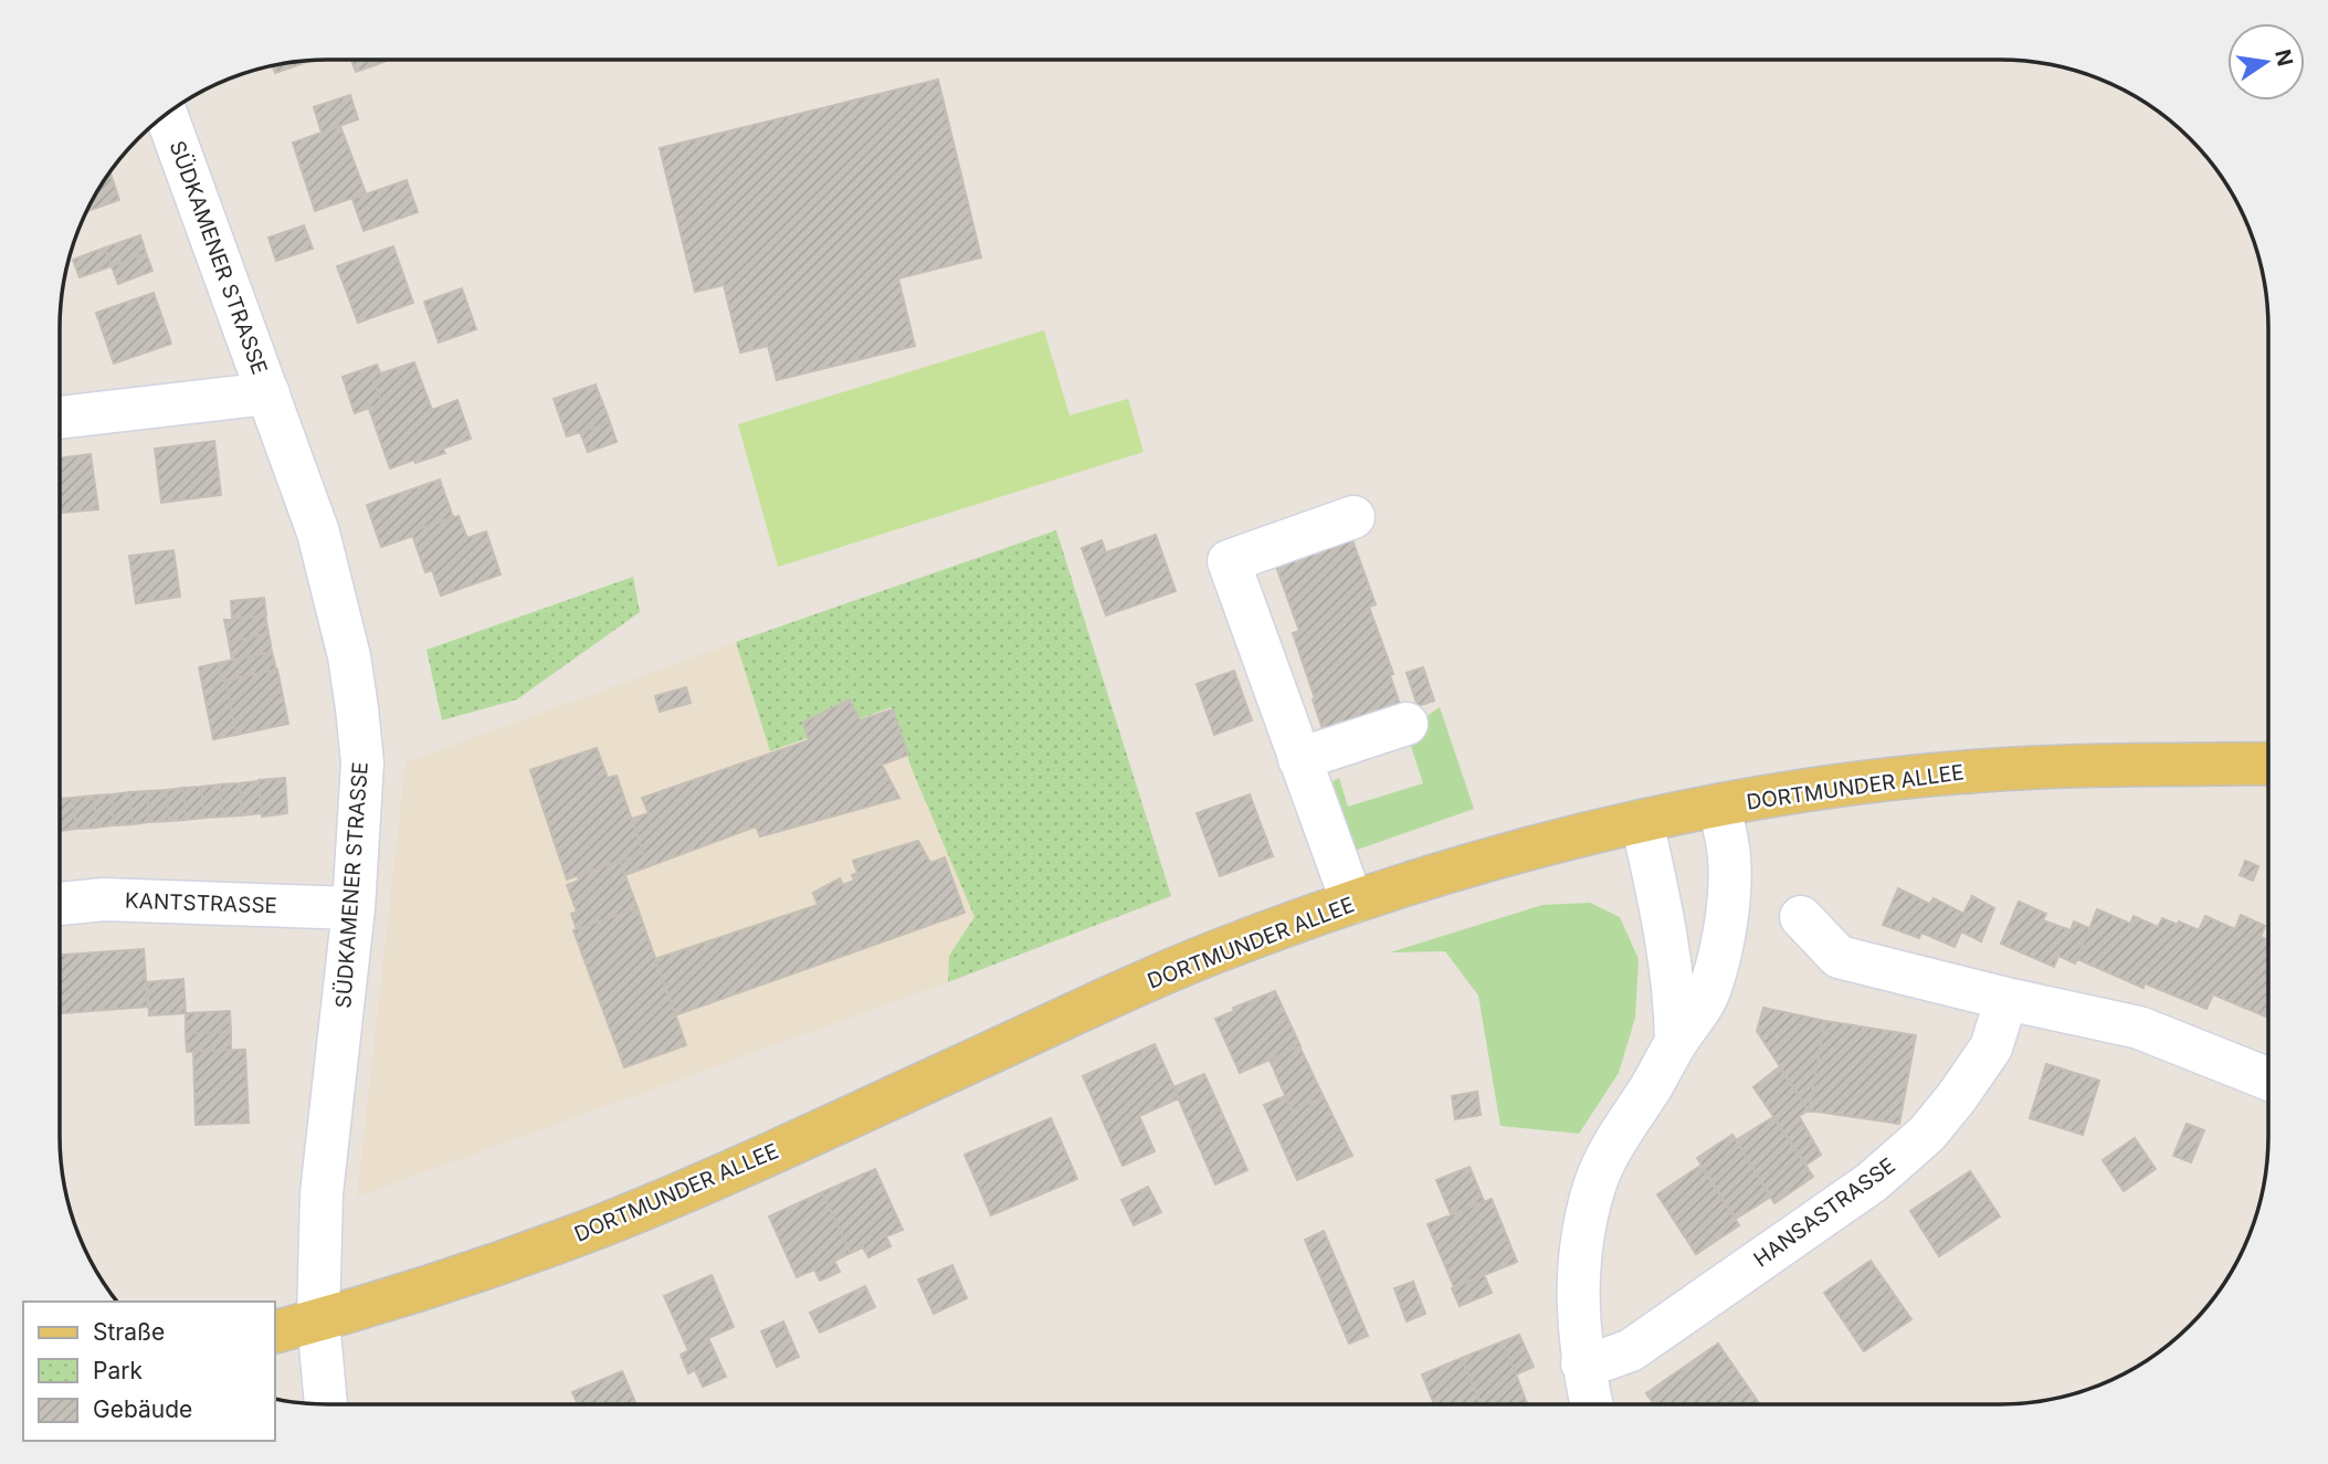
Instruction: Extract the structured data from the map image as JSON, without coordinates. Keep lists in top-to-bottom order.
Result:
{
  "streets": {
    "main road": ["DORTMUNDER ALLEE"],
    "street": ["SÜDKAMENER STRASSE", "KANTSTRASSE", "HANSASTRASSE"]
  },
  "crossings": [
    ["SÜDKAMENER STRASSE", "DORTMUNDER ALLEE"],
    ["SÜDKAMENER STRASSE", "KANTSTRASSE"]
  ],
  "legend": ["Straße", "Park", "Gebäude"],
  "north": "right"
}
